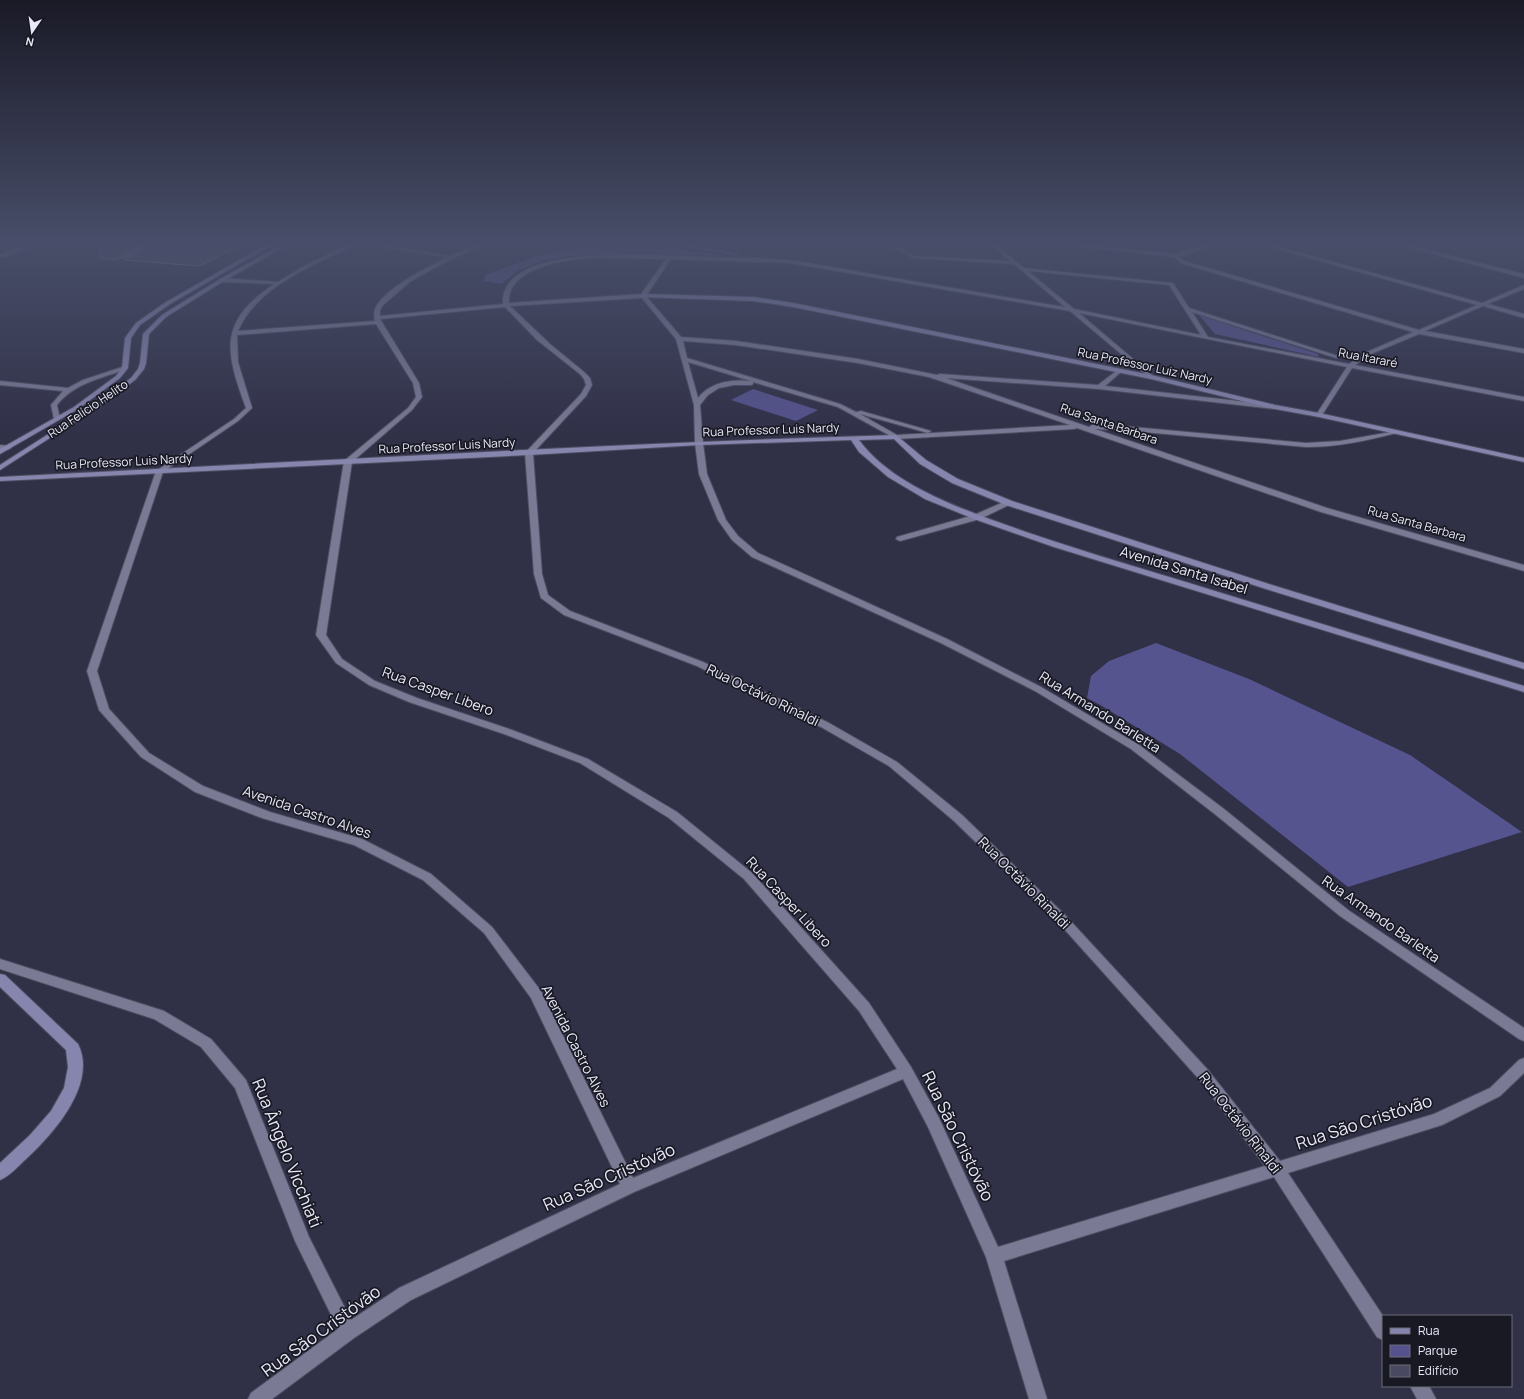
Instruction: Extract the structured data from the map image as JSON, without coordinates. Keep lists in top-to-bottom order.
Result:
{
  "streets": {
    "main road": [
      "Rua Professor Luiz Nardy",
      "Rua Felício Helito",
      "Rua Professor Luis Nardy",
      "Avenida Santa Isabel"
    ],
    "street": [
      "Rua Itararé",
      "Rua Santa Barbara",
      "Rua Casper Libero",
      "Rua Octávio Rinaldi",
      "Rua Armando Barletta",
      "Avenida Castro Alves",
      "Rua São Cristóvão",
      "Rua Ângelo Vicchiati"
    ]
  },
  "crossings": [
    ["Rua Santa Barbara", "Rua Armando Barletta"],
    ["Rua Professor Luis Nardy", "Avenida Santa Isabel"],
    ["Rua Professor Luis Nardy", "Rua Casper Libero"],
    ["Rua Professor Luis Nardy", "Rua Octávio Rinaldi"],
    ["Rua Professor Luis Nardy", "Rua Armando Barletta"],
    ["Rua Professor Luis Nardy", "Avenida Castro Alves"],
    ["Rua Casper Libero", "Rua São Cristóvão"],
    ["Rua Octávio Rinaldi", "Rua São Cristóvão"],
    ["Avenida Castro Alves", "Rua São Cristóvão"],
    ["Rua São Cristóvão", "Rua Ângelo Vicchiati"]
  ],
  "legend": ["Rua", "Parque", "Edifício"],
  "north": "bottom"
}
